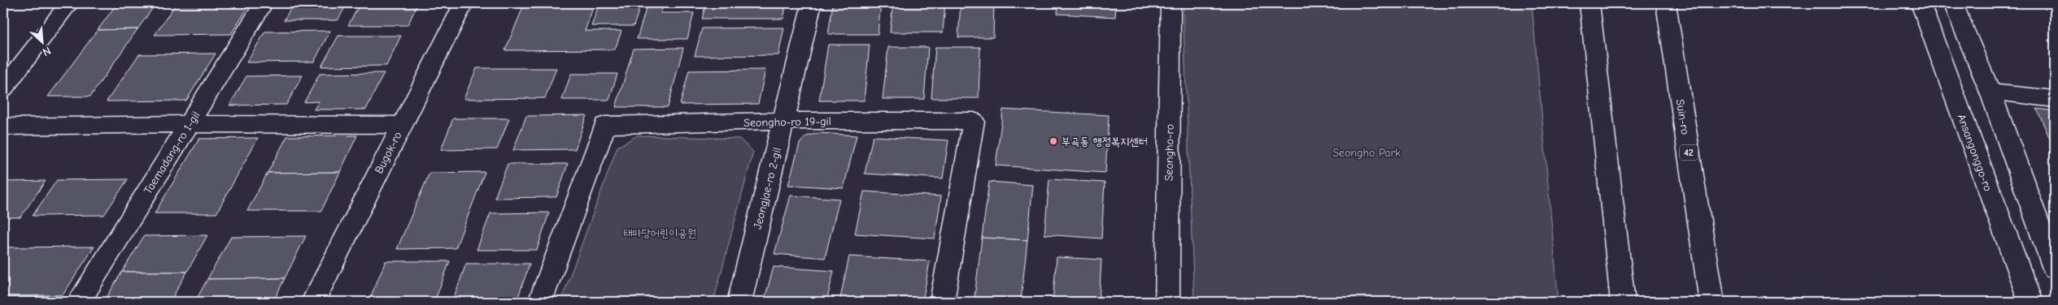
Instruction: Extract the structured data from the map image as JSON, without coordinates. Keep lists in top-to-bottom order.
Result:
{
  "streets": {
    "street": [
      "Suin-ro",
      "Seongho-ro 19-gil",
      "Taemadang-ro 1-gil",
      "Bugok-ro",
      "Seongho-ro",
      "42",
      "Ansangonggo-ro",
      "Jeongjae-ro 2-gil"
    ]
  },
  "crossings": [
    ["Seongho-ro 19-gil", "Jeongjae-ro 2-gil"]
  ],
  "parks": ["Seongho Park", "태마당어린이공원"],
  "places": ["부곡동 행정복지센터"],
  "north": "bottom right"
}
